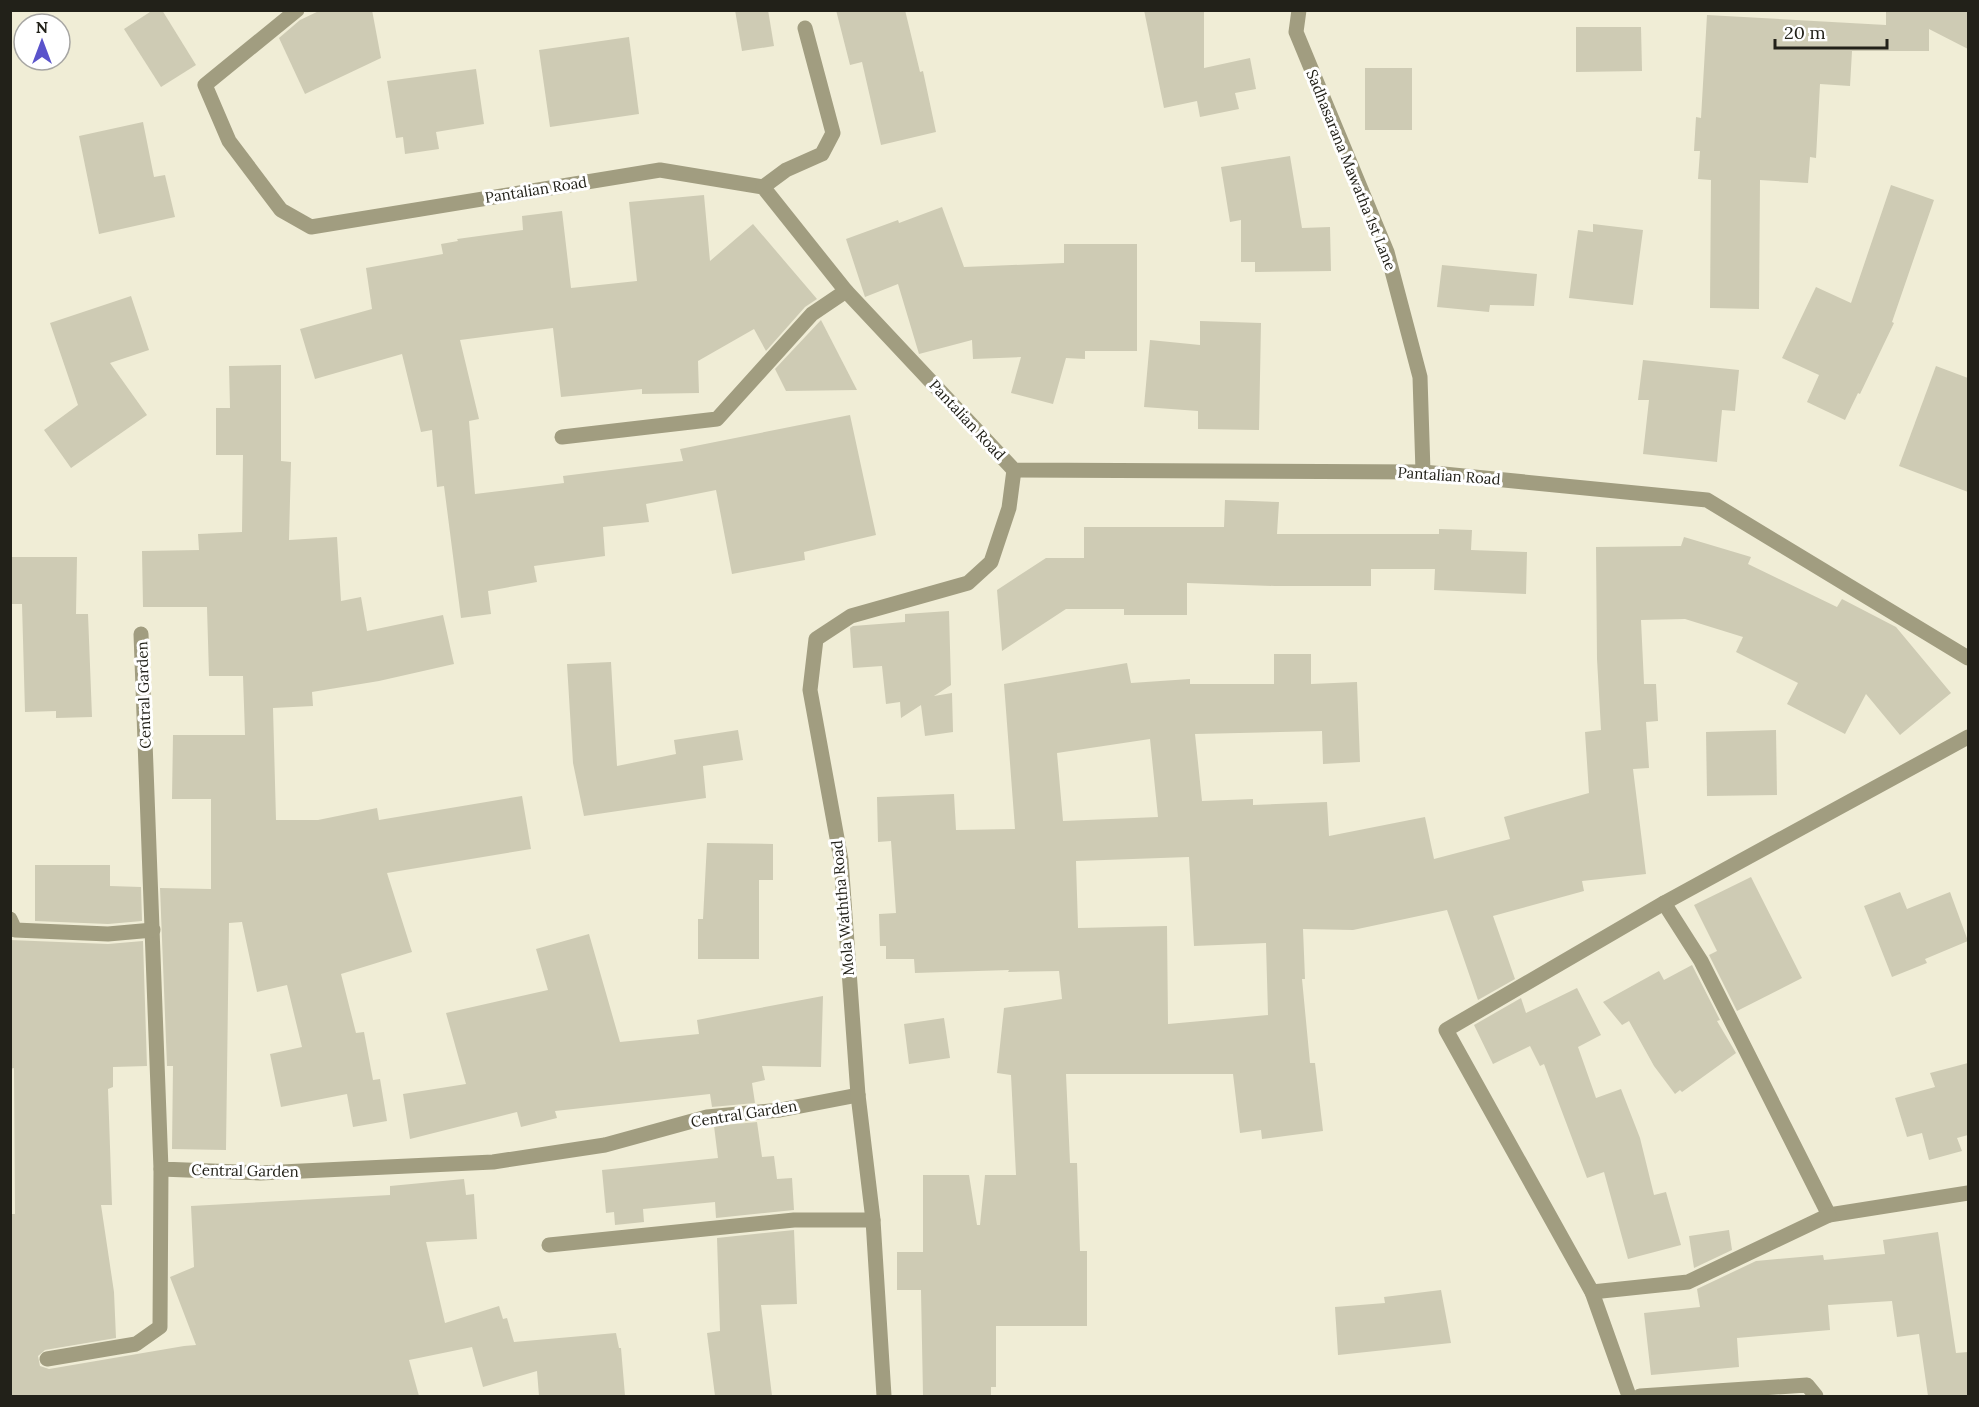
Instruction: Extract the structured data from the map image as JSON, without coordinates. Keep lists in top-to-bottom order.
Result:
{
  "streets": {
    "street": [
      "Sadhasarana Mawatha 1st Lane",
      "Pantalian Road",
      "Central Garden",
      "Mola Waththa Road"
    ]
  },
  "crossings": [
    ["Sadhasarana Mawatha 1st Lane", "Pantalian Road"],
    ["Pantalian Road", "Mola Waththa Road"],
    ["Central Garden", "Mola Waththa Road"]
  ],
  "scale_bar": "20 m",
  "north": "top"
}
